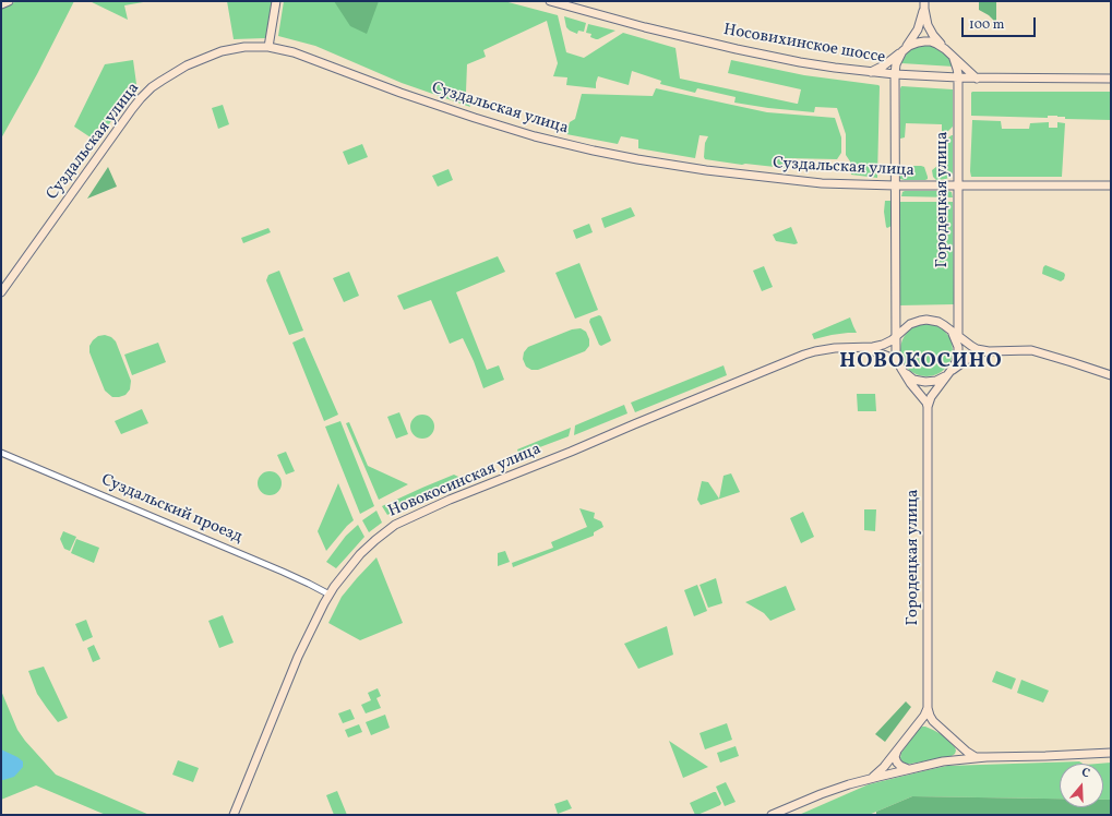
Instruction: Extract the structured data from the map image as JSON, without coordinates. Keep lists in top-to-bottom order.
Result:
{
  "streets": {
    "street": [
      "Носовихинское шоссе",
      "Суздальская улица",
      "Городецкая улица",
      "Новокосинская улица",
      "Суздальский проезд"
    ]
  },
  "crossings": [
    ["Носовихинское шоссе", "Городецкая улица"],
    ["Суздальская улица", "Городецкая улица"],
    ["Новокосинская улица", "Суздальский проезд"]
  ],
  "districts": ["НОВОКОСИНО"],
  "scale_bar": "100 m",
  "north": "top"
}
